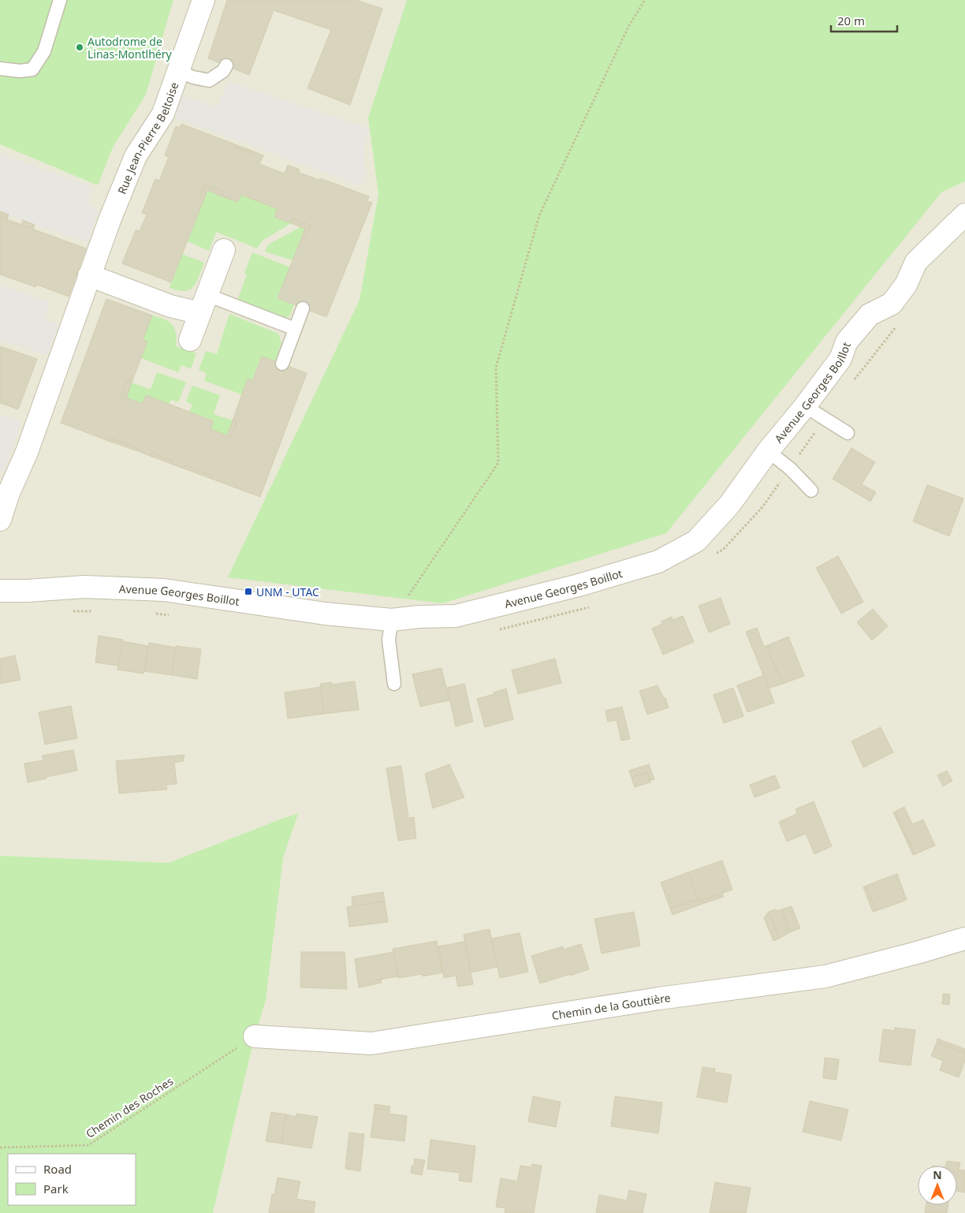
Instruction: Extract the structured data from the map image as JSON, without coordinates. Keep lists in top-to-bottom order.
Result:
{
  "streets": {
    "street": ["Rue Jean-Pierre Beltoise", "Avenue Georges Boillot", "Chemin de la Gouttière"],
    "path": ["Chemin des Roches"]
  },
  "crossings": [
    ["Chemin de la Gouttière", "Chemin des Roches"]
  ],
  "places": {
    "other": ["Autodrome de Linas-Montlhéry"],
    "transit": ["UNM - UTAC"]
  },
  "legend": ["Road", "Park"],
  "scale_bar": "20 m",
  "north": "top"
}
